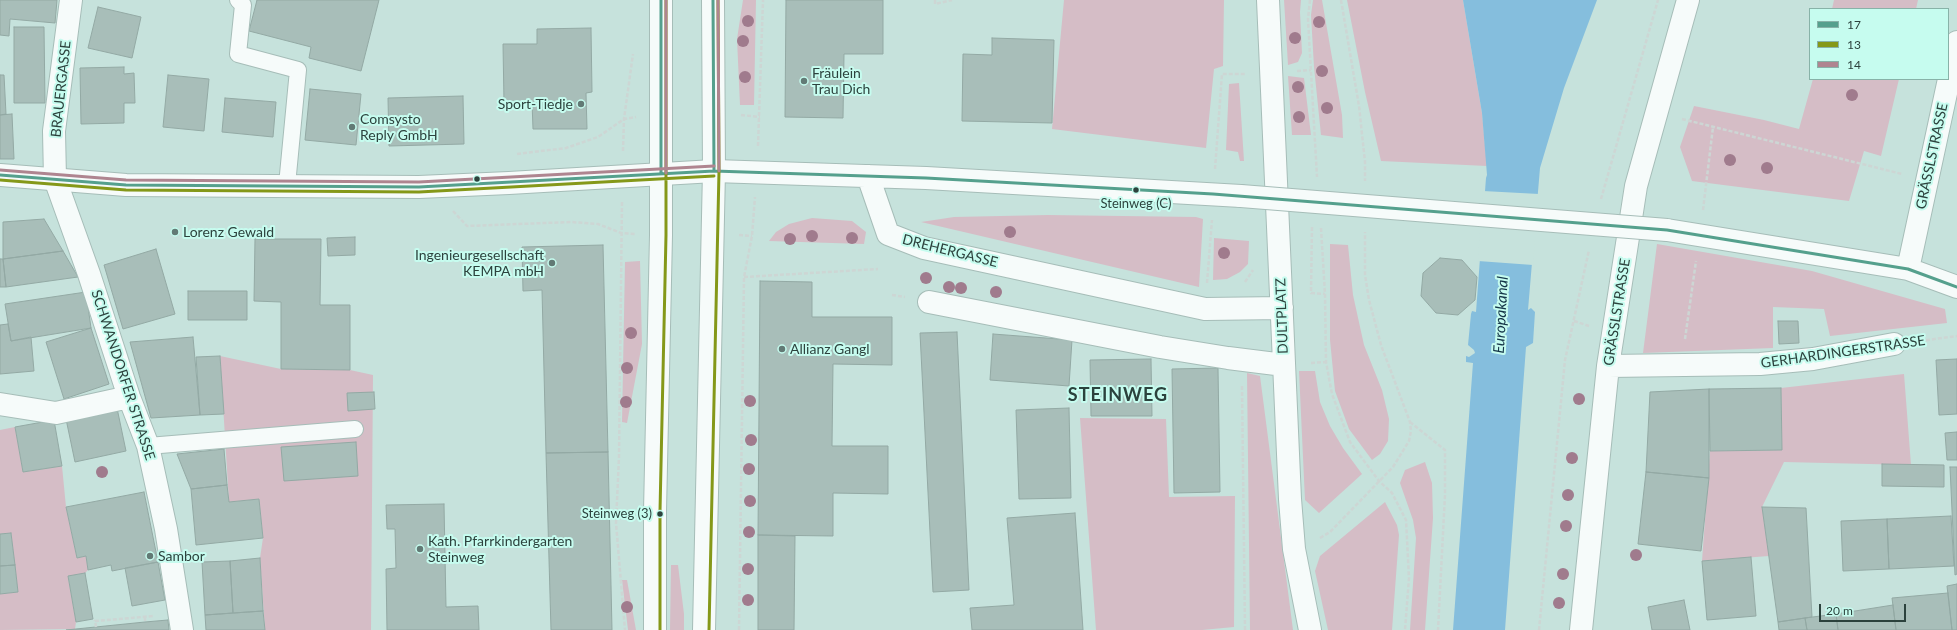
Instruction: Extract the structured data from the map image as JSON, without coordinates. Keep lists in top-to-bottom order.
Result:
{
  "streets": {
    "street": [
      "BRAUERGASSE",
      "GRÄSSLSTRASSE",
      "DREHERGASSE",
      "DULTPLATZ",
      "GERHARDINGERSTRASSE",
      "SCHWANDORFER STRASSE"
    ]
  },
  "crossings": [
    ["BRAUERGASSE", "SCHWANDORFER STRASSE"],
    ["GRÄSSLSTRASSE", "GERHARDINGERSTRASSE"],
    ["DREHERGASSE", "DULTPLATZ"]
  ],
  "districts": ["STEINWEG"],
  "water": ["Europakanal"],
  "places": [
    "Fräulein Trau Dich",
    "Sport-Tiedje",
    "Comsysto Reply GmbH",
    "Steinweg (C)",
    "Lorenz Gewald",
    "Ingenieurgesellschaft KEMPA mbH",
    "Allianz Gangl",
    "Steinweg (3)",
    "Kath. Pfarrkindergarten Steinweg",
    "Sambor"
  ],
  "lines": ["transit line 17", "transit line 13", "transit line 14"],
  "legend": ["17", "13", "14"],
  "scale_bar": "20 m"
}
